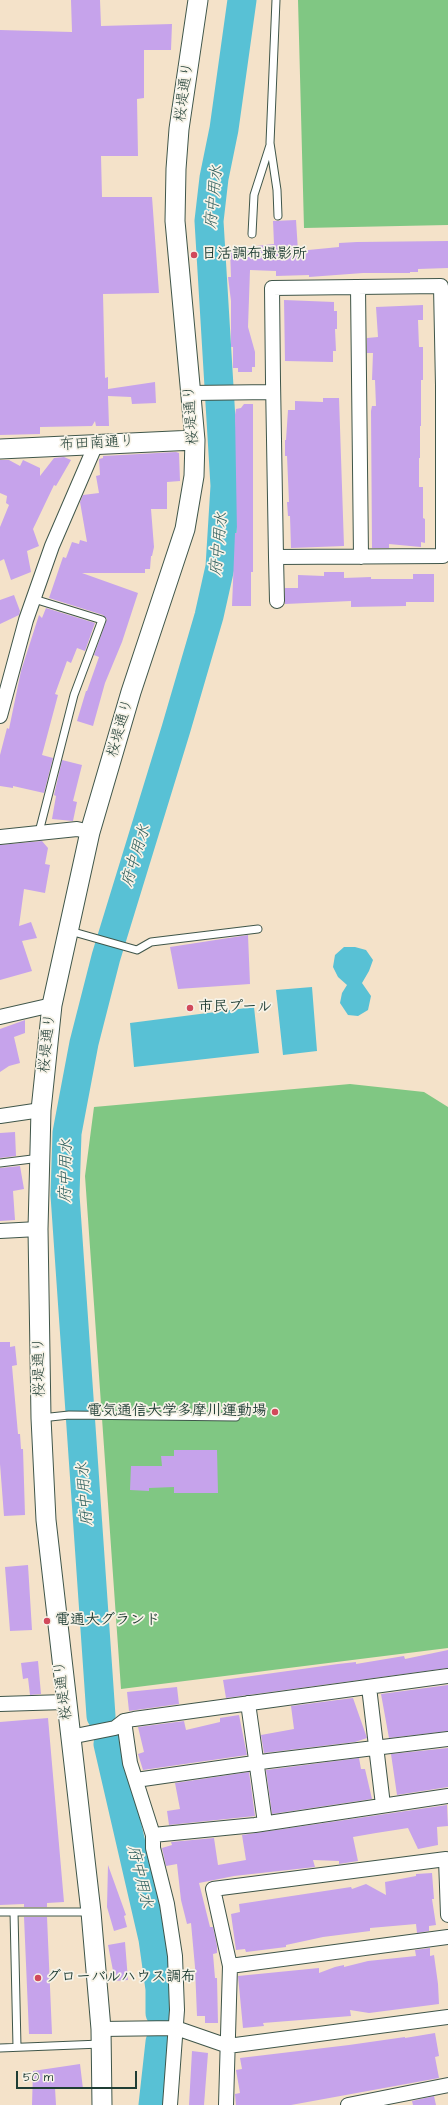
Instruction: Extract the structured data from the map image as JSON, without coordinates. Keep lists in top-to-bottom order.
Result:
{
  "streets": {
    "street": ["桜堤通り", "布田南通り"]
  },
  "crossings": [
    ["桜堤通り", "布田南通り"]
  ],
  "water": ["府中用水"],
  "places": [
    "日活調布撮影所",
    "市民プール",
    "電気通信大学多摩川運動場",
    "電通大グランド",
    "グローバルハウス調布"
  ],
  "scale_bar": "50 m"
}
